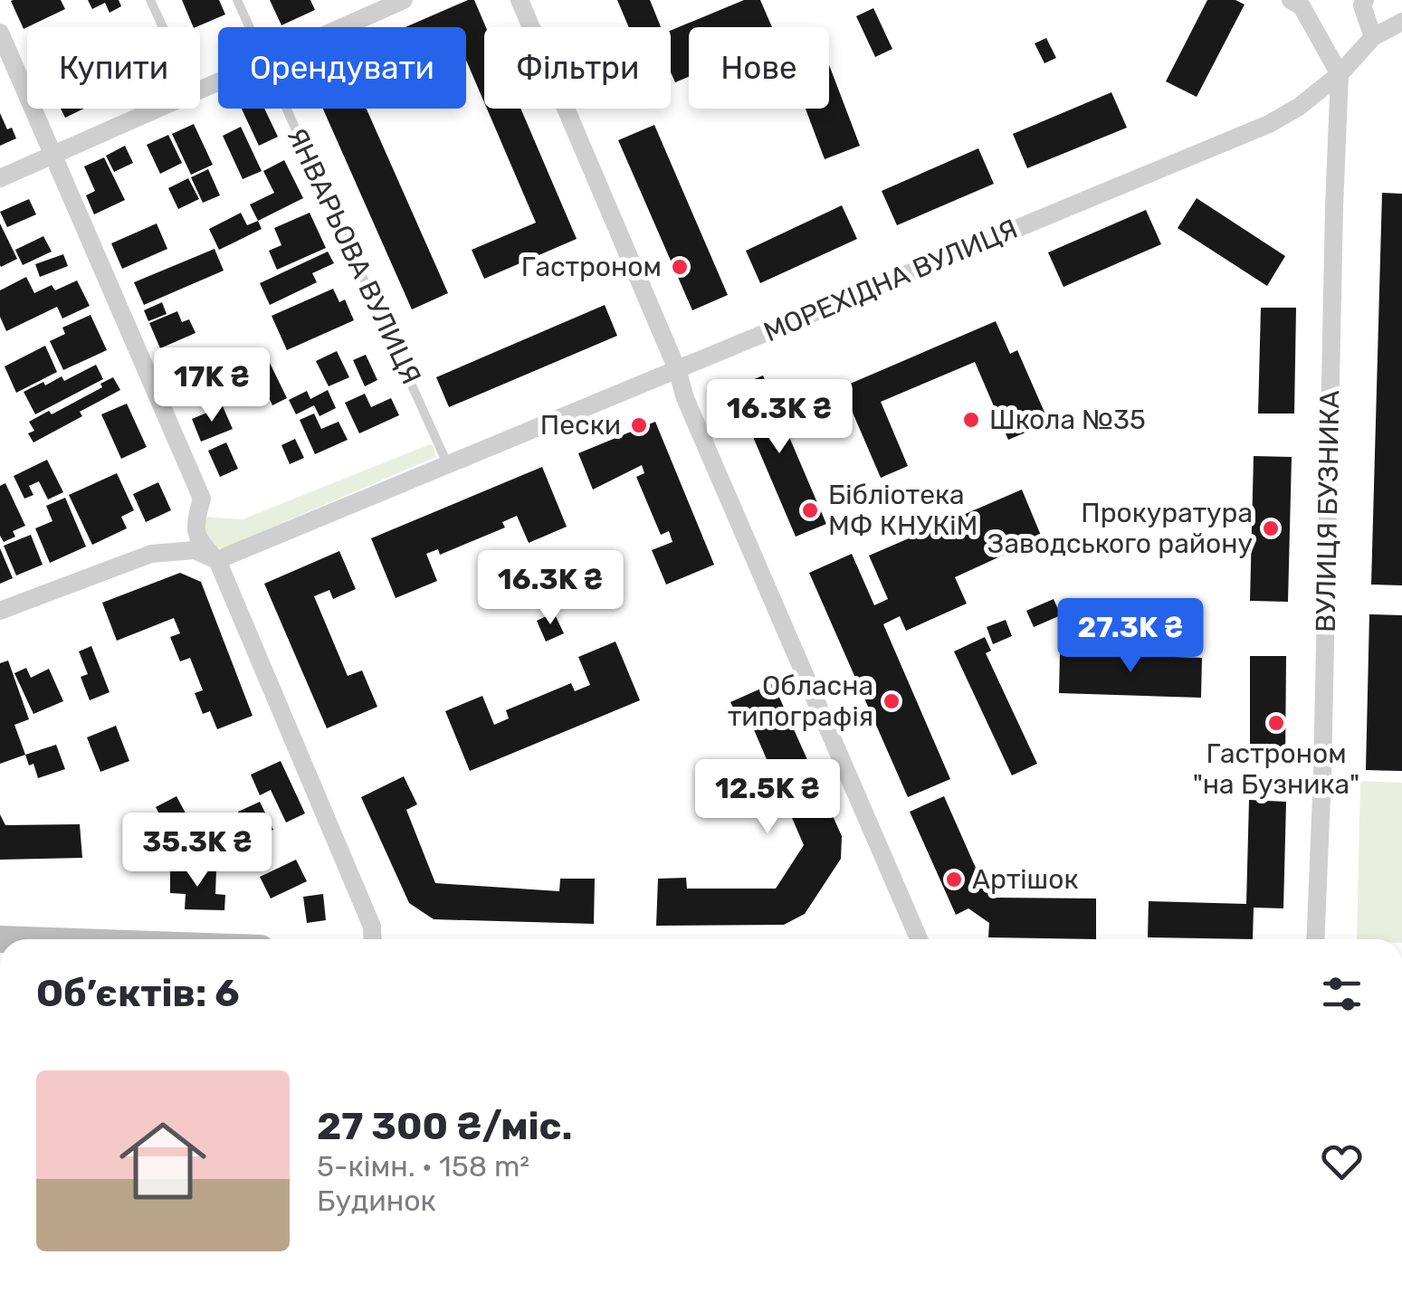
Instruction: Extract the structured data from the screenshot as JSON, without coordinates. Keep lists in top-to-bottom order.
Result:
{
  "streets": {
    "street": ["МОРЕХІДНА ВУЛИЦЯ", "ВУЛИЦЯ БУЗНИКА"],
    "lane": ["ЯНВАРЬОВА ВУЛИЦЯ"]
  },
  "crossings": [
    ["ЯНВАРЬОВА ВУЛИЦЯ", "МОРЕХІДНА ВУЛИЦЯ"],
    ["МОРЕХІДНА ВУЛИЦЯ", "ВУЛИЦЯ БУЗНИКА"]
  ],
  "places": [
    "Гастроном",
    "Школа №35",
    "Пески",
    "Бібліотека МФ КНУКіМ",
    "Прокуратура Заводського району",
    "Обласна типографія",
    "Гастроном \"на Бузника\"",
    "Артішок"
  ],
  "page": {
    "chip": [
      "Купити",
      "Орендувати",
      "Фільтри",
      "Нове"
    ],
    "price": [
      "17K ₴",
      "16.3K ₴",
      "16.3K ₴",
      "27.3K ₴",
      "12.5K ₴",
      "35.3K ₴"
    ],
    "heading": "Об’єктів: 6",
    "list": [
      {
        "name": "27 300 ₴/міс.",
        "note": "5-кімн. · 158 m² · Будинок"
      }
    ]
  }
}
